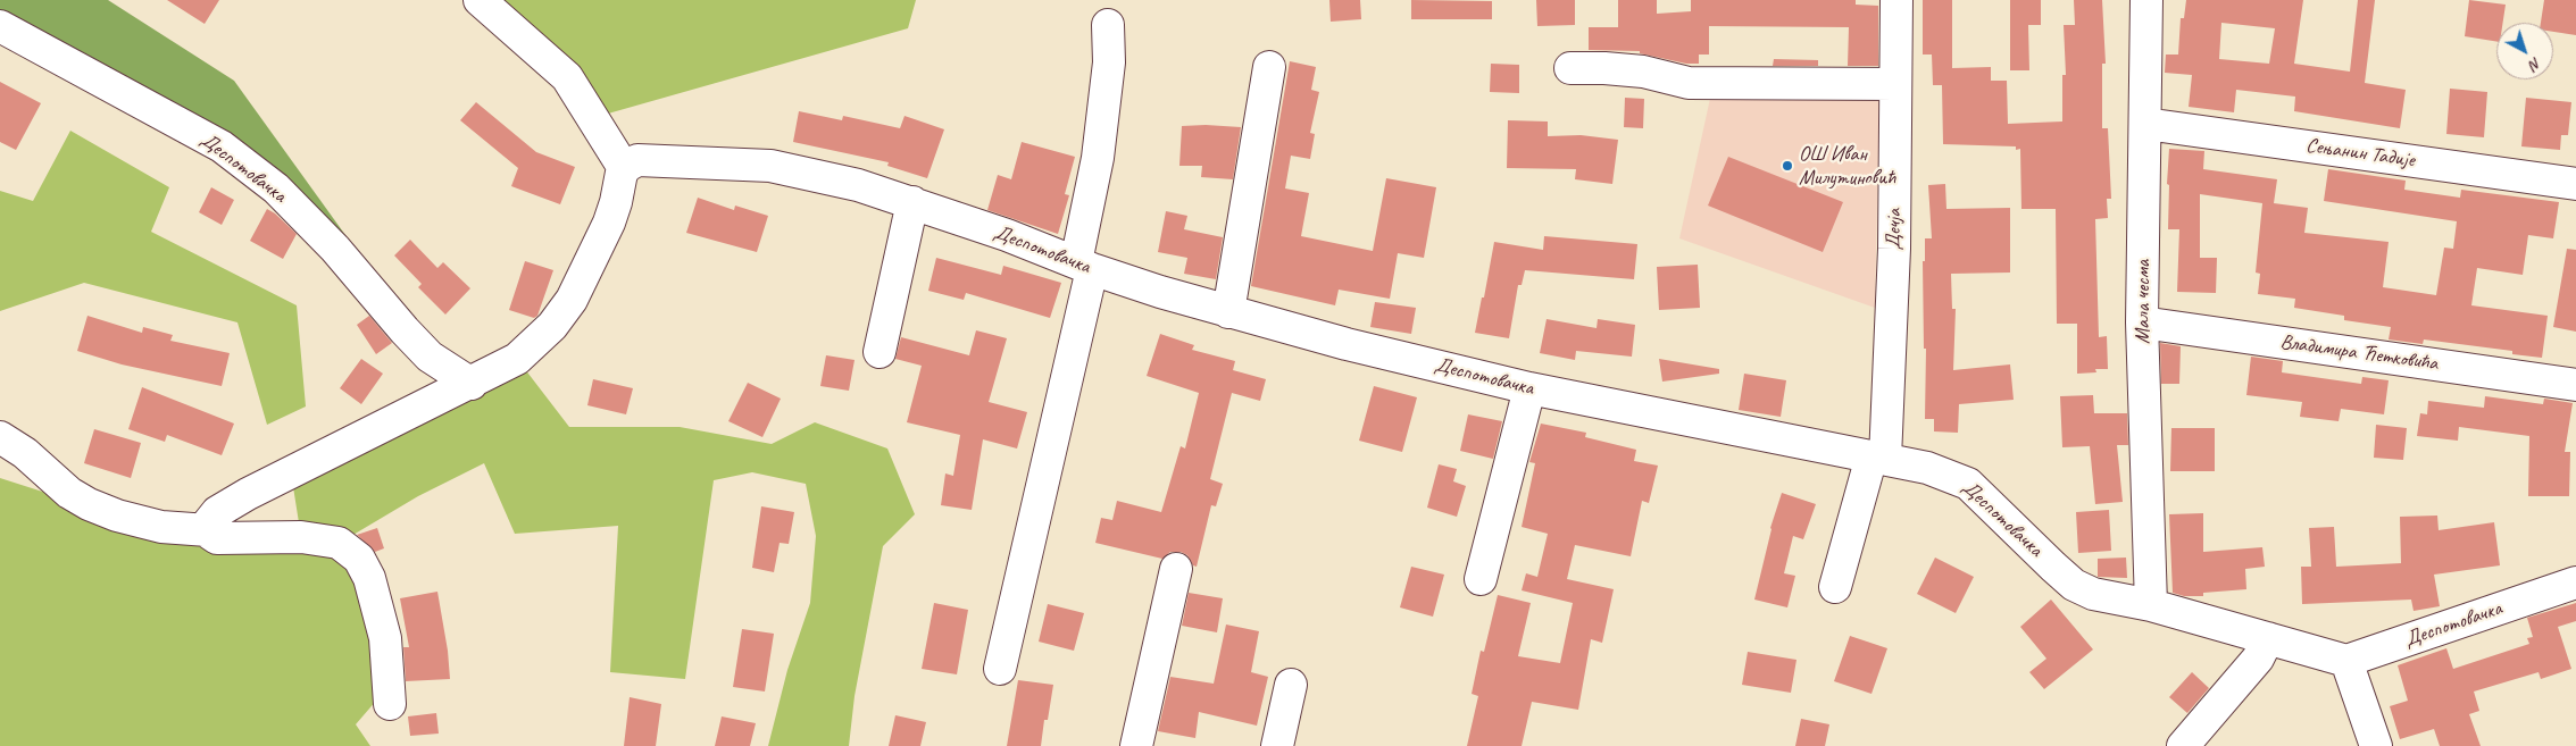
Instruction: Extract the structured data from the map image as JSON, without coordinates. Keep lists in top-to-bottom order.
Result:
{
  "streets": {
    "street": [
      "Сењанин Тадије",
      "Деспотовачка",
      "Дечја",
      "Мала чесма",
      "Владимира Ћетковића"
    ]
  },
  "crossings": [
    ["Сењанин Тадије", "Мала чесма"],
    ["Деспотовачка", "Дечја"],
    ["Деспотовачка", "Мала чесма"],
    ["Мала чесма", "Владимира Ћетковића"]
  ],
  "places": ["ОШ Иван Милутиновић"],
  "north": "bottom right"
}
